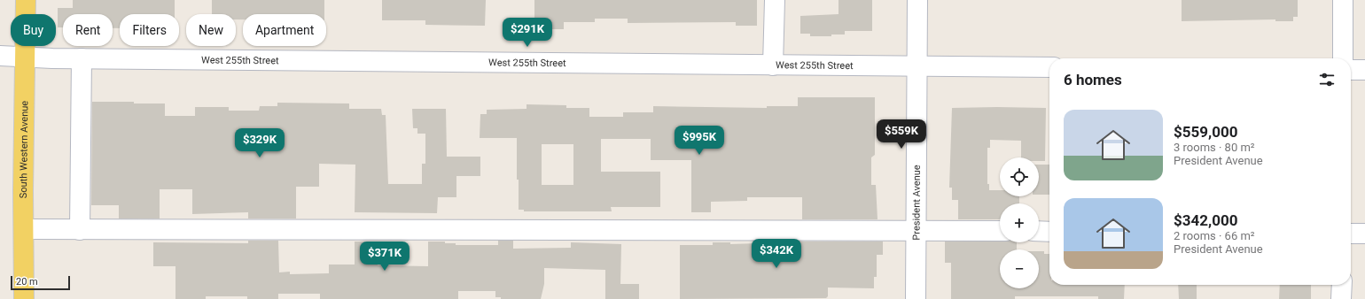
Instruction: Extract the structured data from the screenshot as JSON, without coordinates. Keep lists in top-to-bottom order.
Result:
{
  "streets": {
    "main road": ["South Western Avenue"],
    "street": ["West 255th Street", "President Avenue"]
  },
  "crossings": [
    ["West 255th Street", "South Western Avenue"],
    ["West 255th Street", "President Avenue"]
  ],
  "scale_bar": "20 m",
  "page": {
    "chip": [
      "Buy",
      "Rent",
      "Filters",
      "New",
      "Apartment"
    ],
    "price": [
      "$291K",
      "$559K",
      "$995K",
      "$329K",
      "$342K",
      "$371K"
    ],
    "heading": "6 homes",
    "list": [
      {
        "name": "$559,000",
        "note": "3 rooms · 80 m² · President Avenue"
      },
      {
        "name": "$342,000",
        "note": "2 rooms · 66 m² · President Avenue"
      }
    ],
    "map_buttons": ["+", "−"],
    "scale": "20 m"
  }
}
